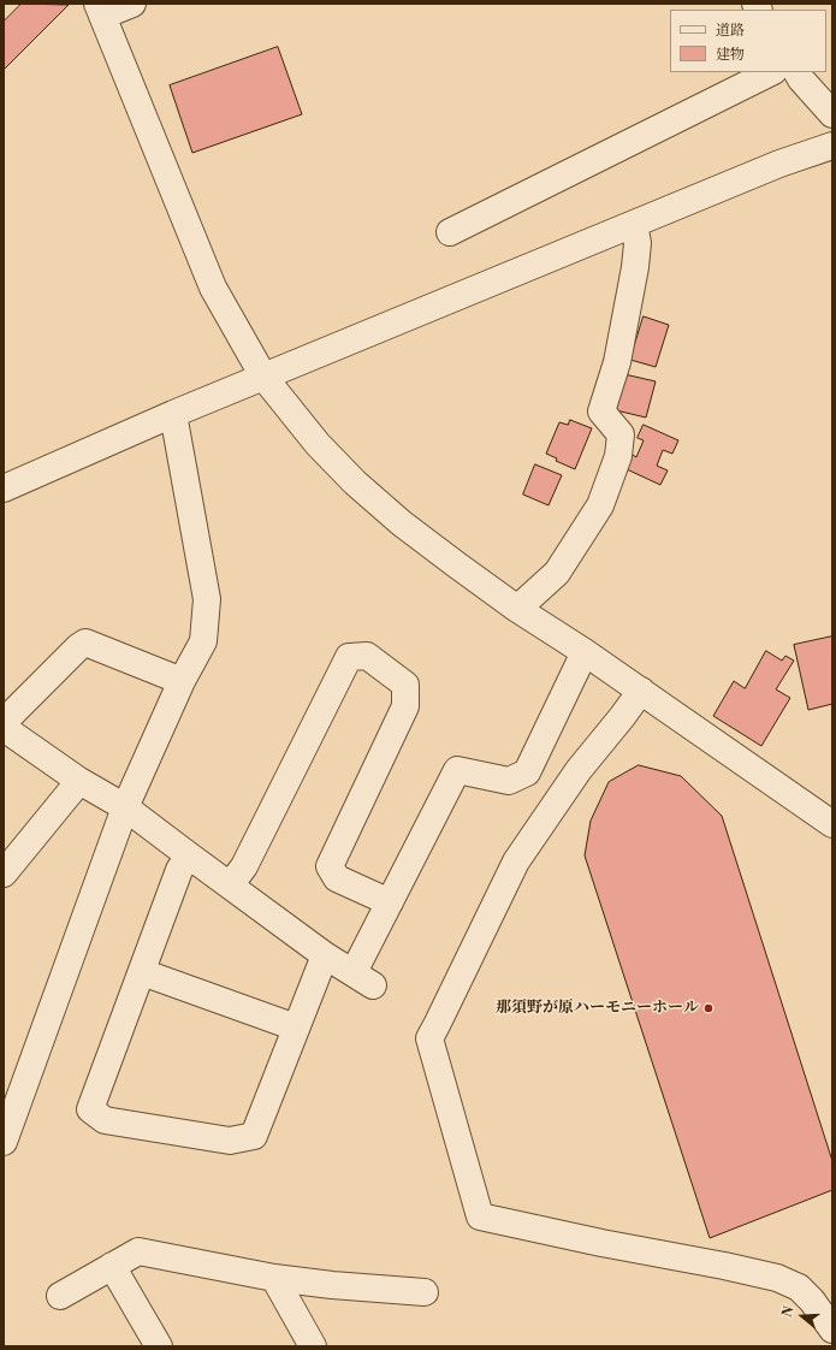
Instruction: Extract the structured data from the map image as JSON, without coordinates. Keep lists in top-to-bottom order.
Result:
{
  "places": ["那須野が原ハーモニーホール"],
  "legend": ["道路", "建物"],
  "north": "left"
}
